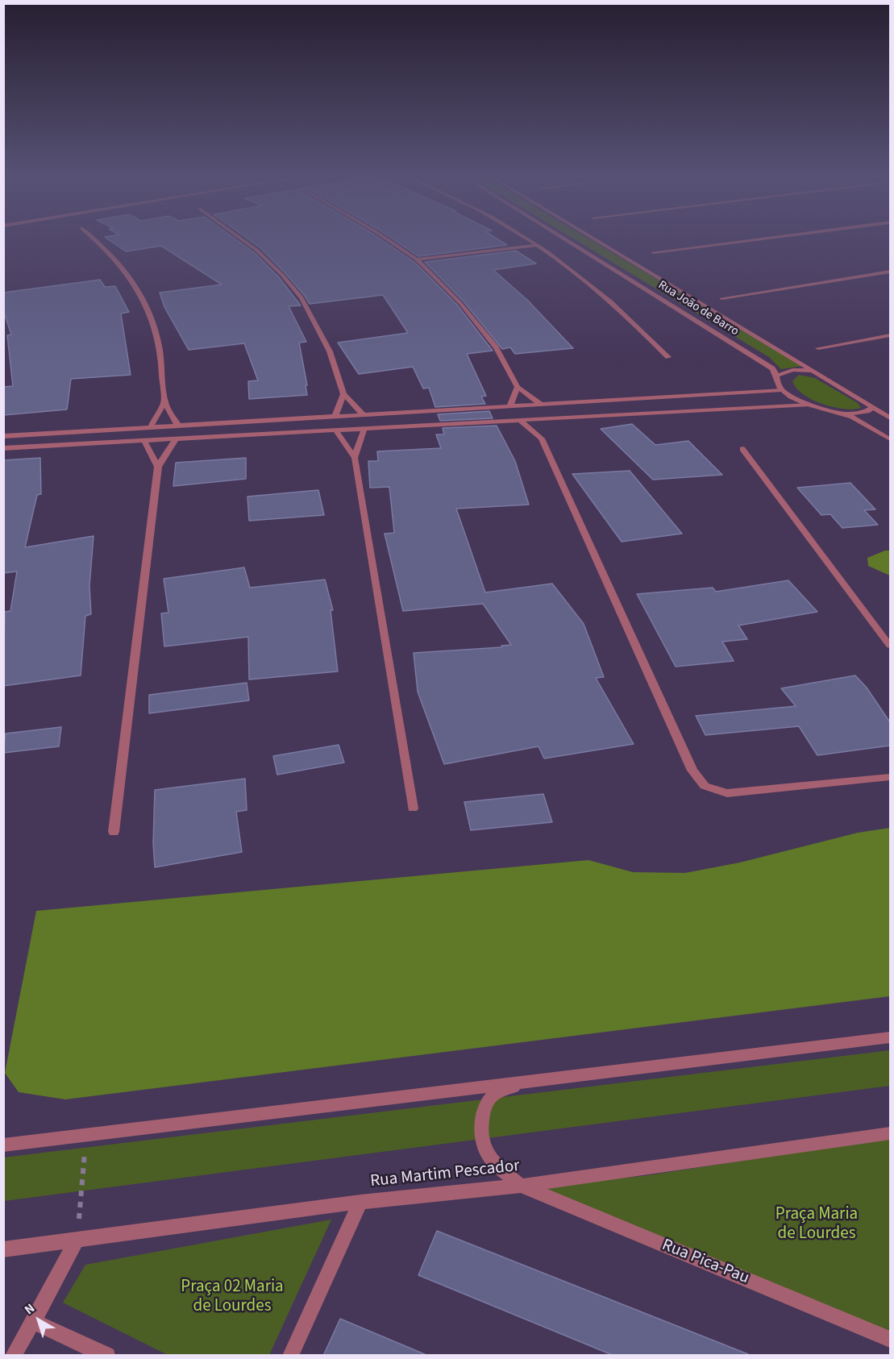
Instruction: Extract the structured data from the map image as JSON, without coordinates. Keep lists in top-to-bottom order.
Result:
{
  "streets": {
    "street": ["Rua João de Barro", "Rua Martim Pescador", "Rua Pica-Pau"]
  },
  "crossings": [
    ["Rua Martim Pescador", "Rua Pica-Pau"]
  ],
  "parks": ["Praça Maria de Lourdes", "Praça 02 Maria de Lourdes"],
  "north": "top left"
}
